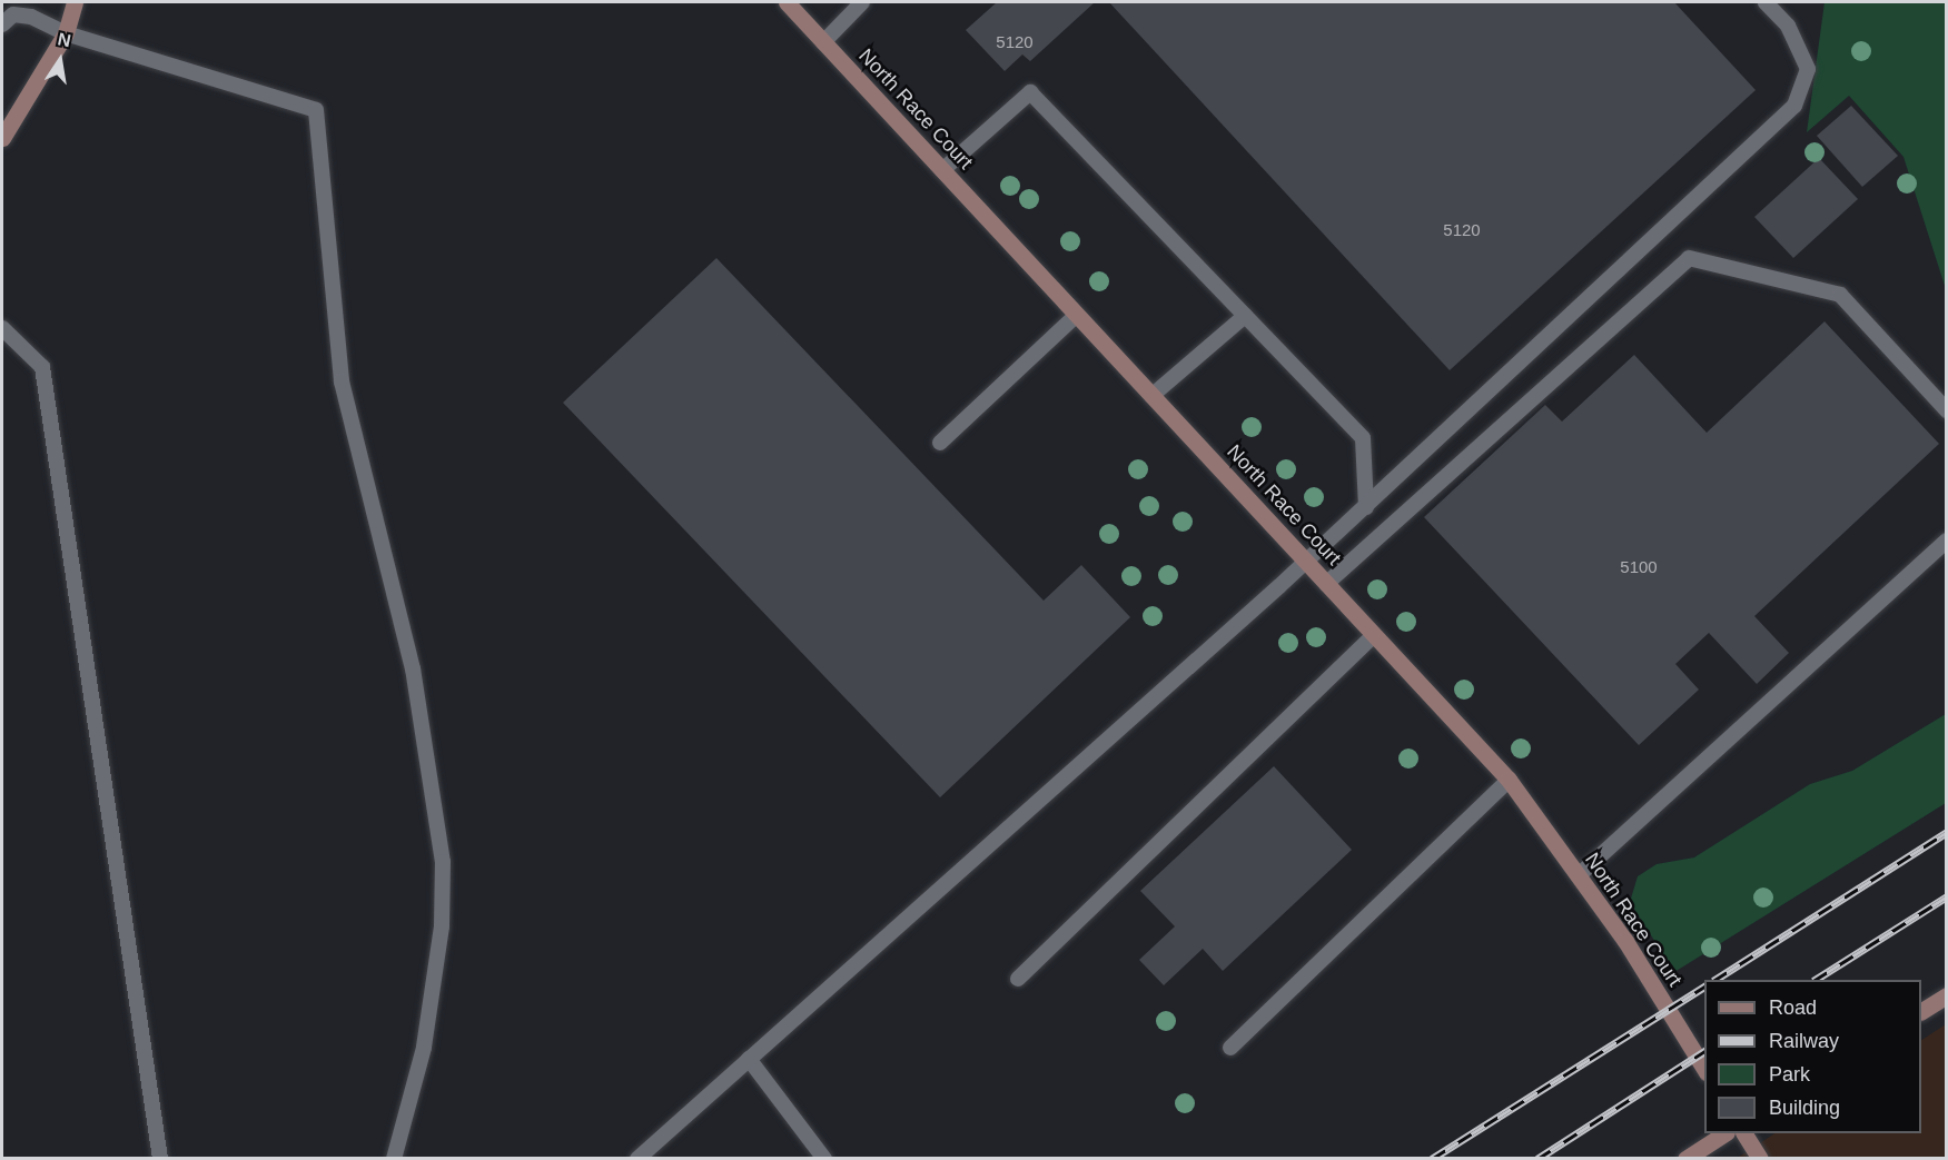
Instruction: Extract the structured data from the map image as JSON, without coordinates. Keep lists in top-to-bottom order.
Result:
{
  "streets": {
    "street": ["North Race Court"]
  },
  "house_numbers": ["5120", "5120", "5100"],
  "legend": [
    "Road",
    "Railway",
    "Park",
    "Building"
  ],
  "north": "top"
}
